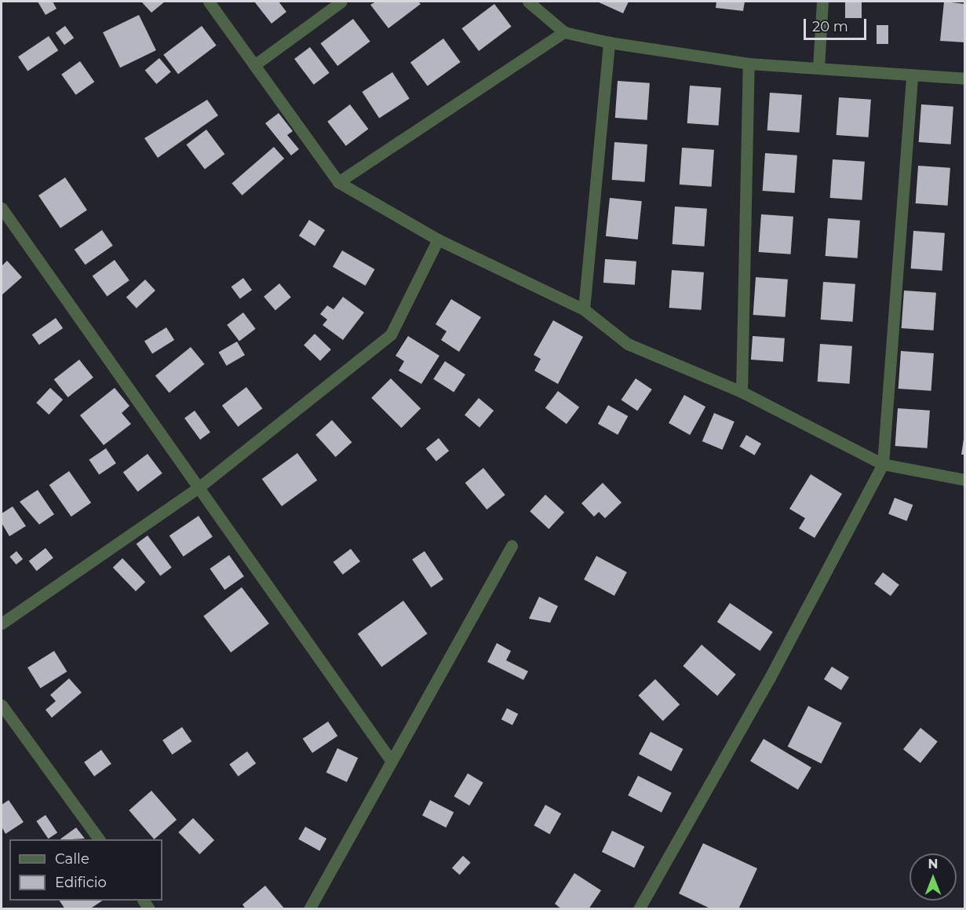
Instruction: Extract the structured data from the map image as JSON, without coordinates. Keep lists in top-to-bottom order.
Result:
{
  "legend": ["Calle", "Edificio"],
  "scale_bar": "20 m",
  "north": "top"
}
